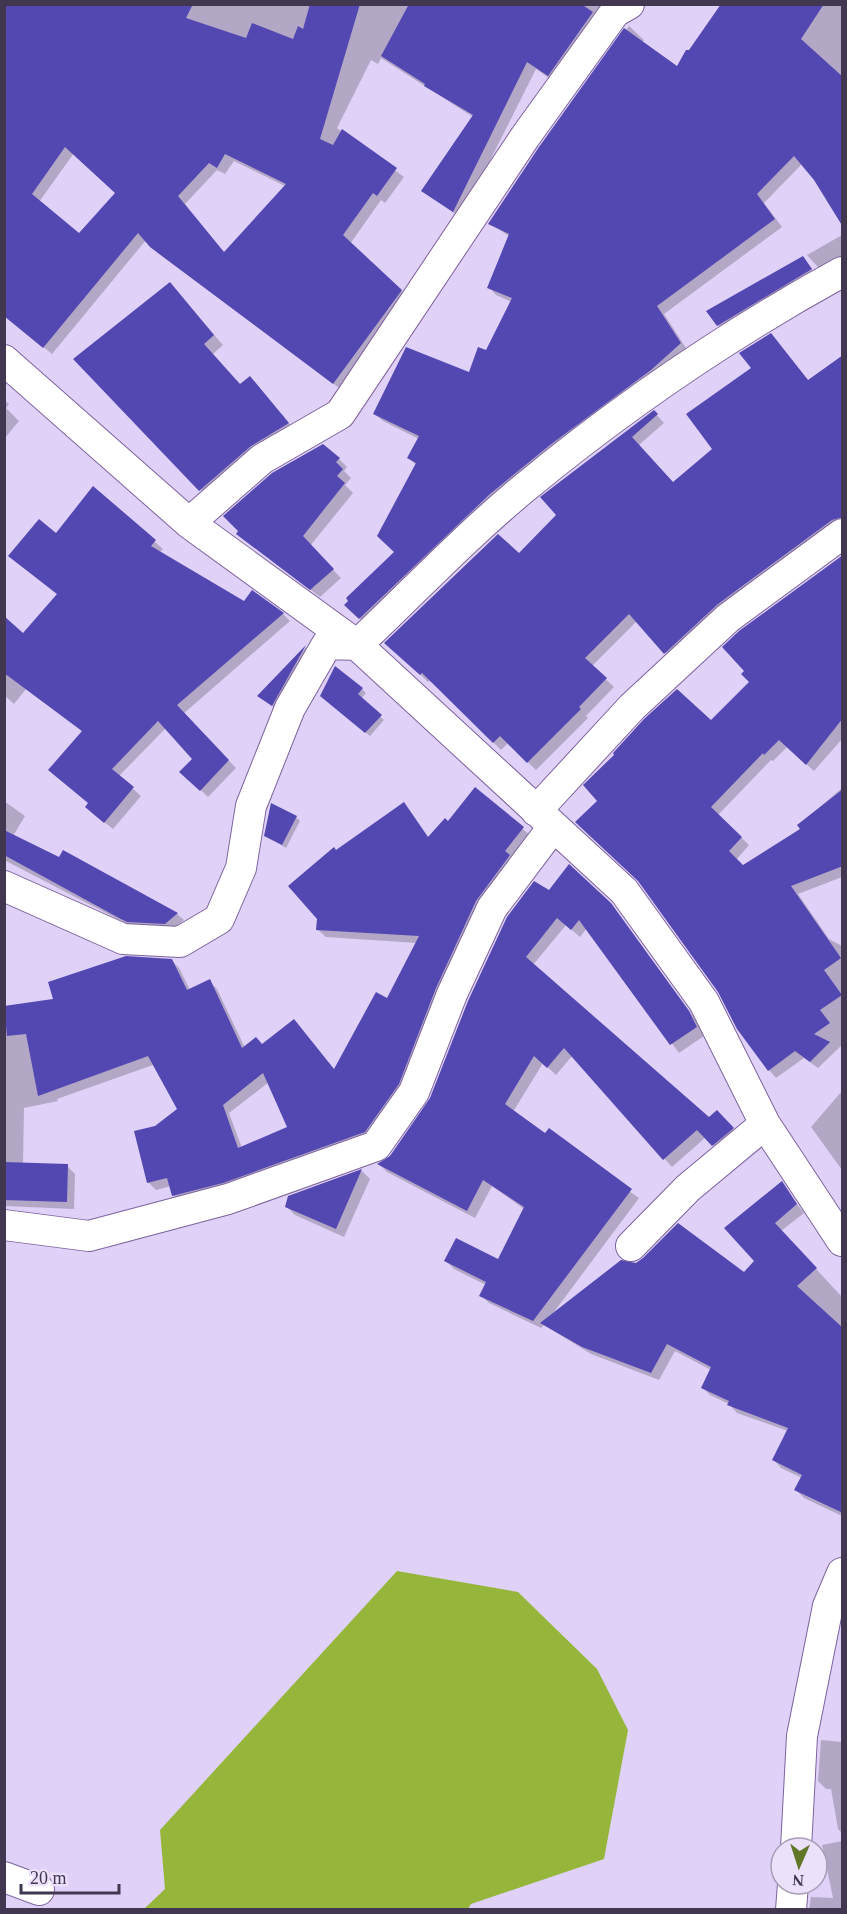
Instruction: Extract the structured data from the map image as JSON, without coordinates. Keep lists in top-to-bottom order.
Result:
{
  "scale_bar": "20 m",
  "north": "bottom"
}
